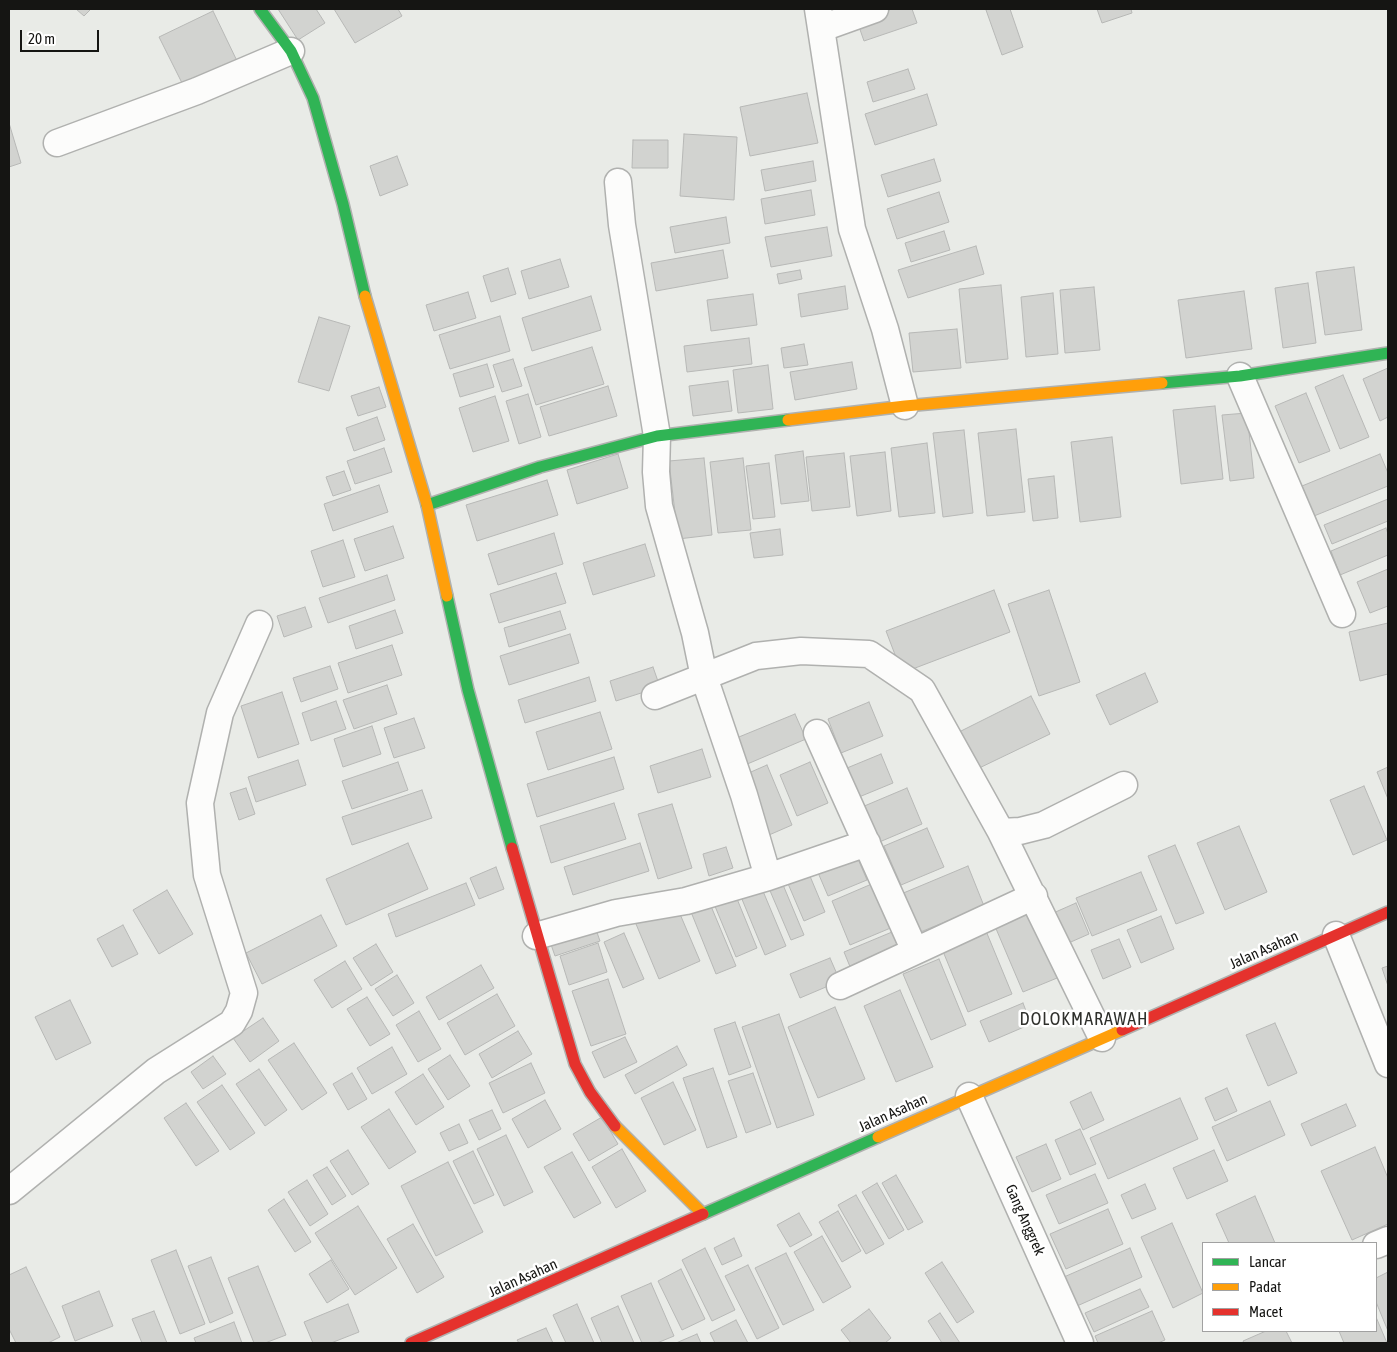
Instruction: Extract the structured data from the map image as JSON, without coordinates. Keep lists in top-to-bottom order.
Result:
{
  "streets": {
    "street": ["Jalan Asahan", "Gang Anggrek"]
  },
  "crossings": [
    ["Jalan Asahan", "Gang Anggrek"]
  ],
  "districts": ["DOLOKMARAWAH"],
  "legend": ["Lancar", "Padat", "Macet"],
  "scale_bar": "20 m"
}
